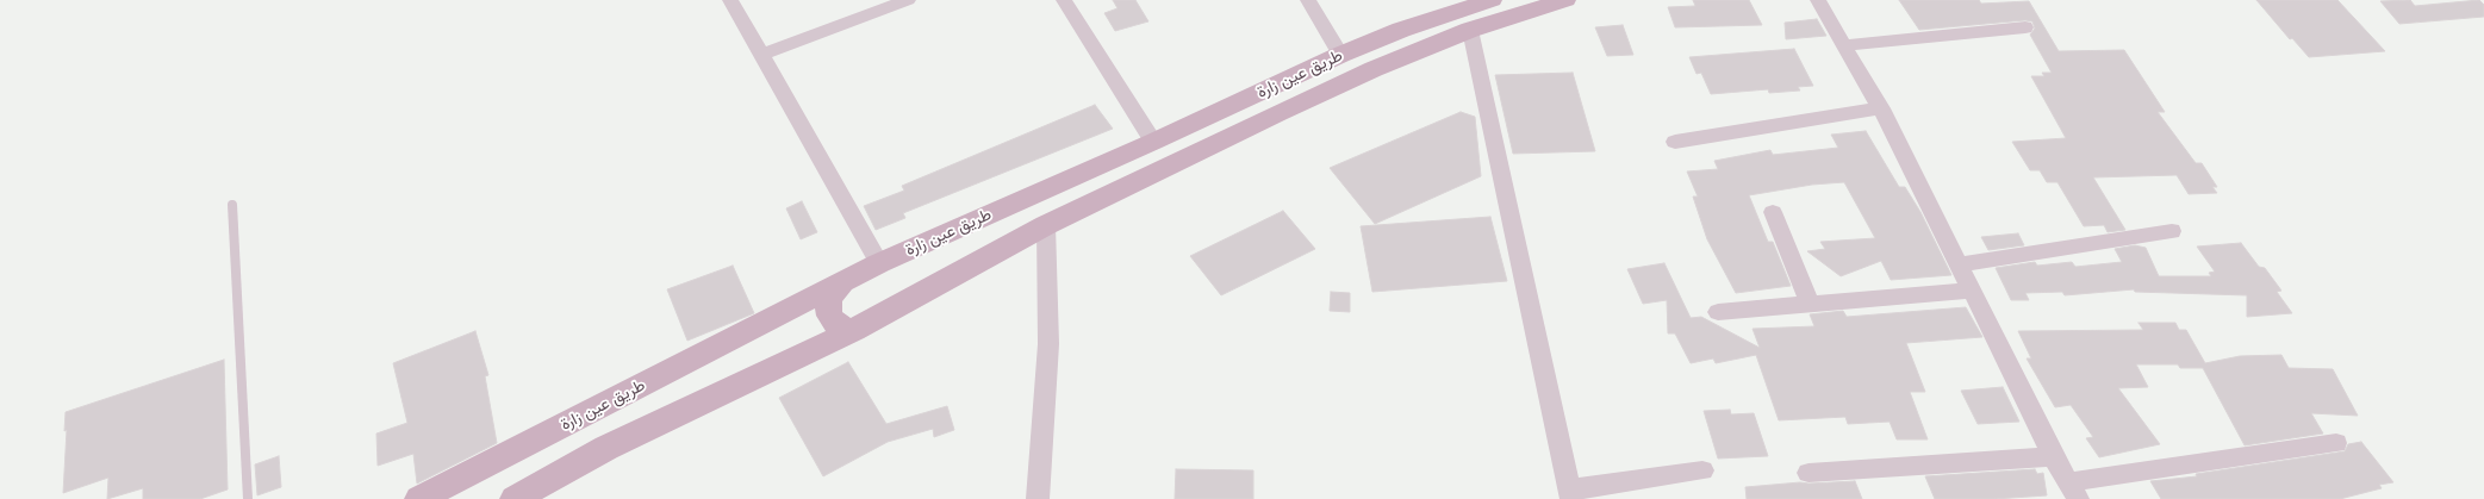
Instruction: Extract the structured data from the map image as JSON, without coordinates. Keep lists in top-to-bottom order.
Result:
{
  "streets": {
    "main road": ["طريق عين زارة"]
  }
}
